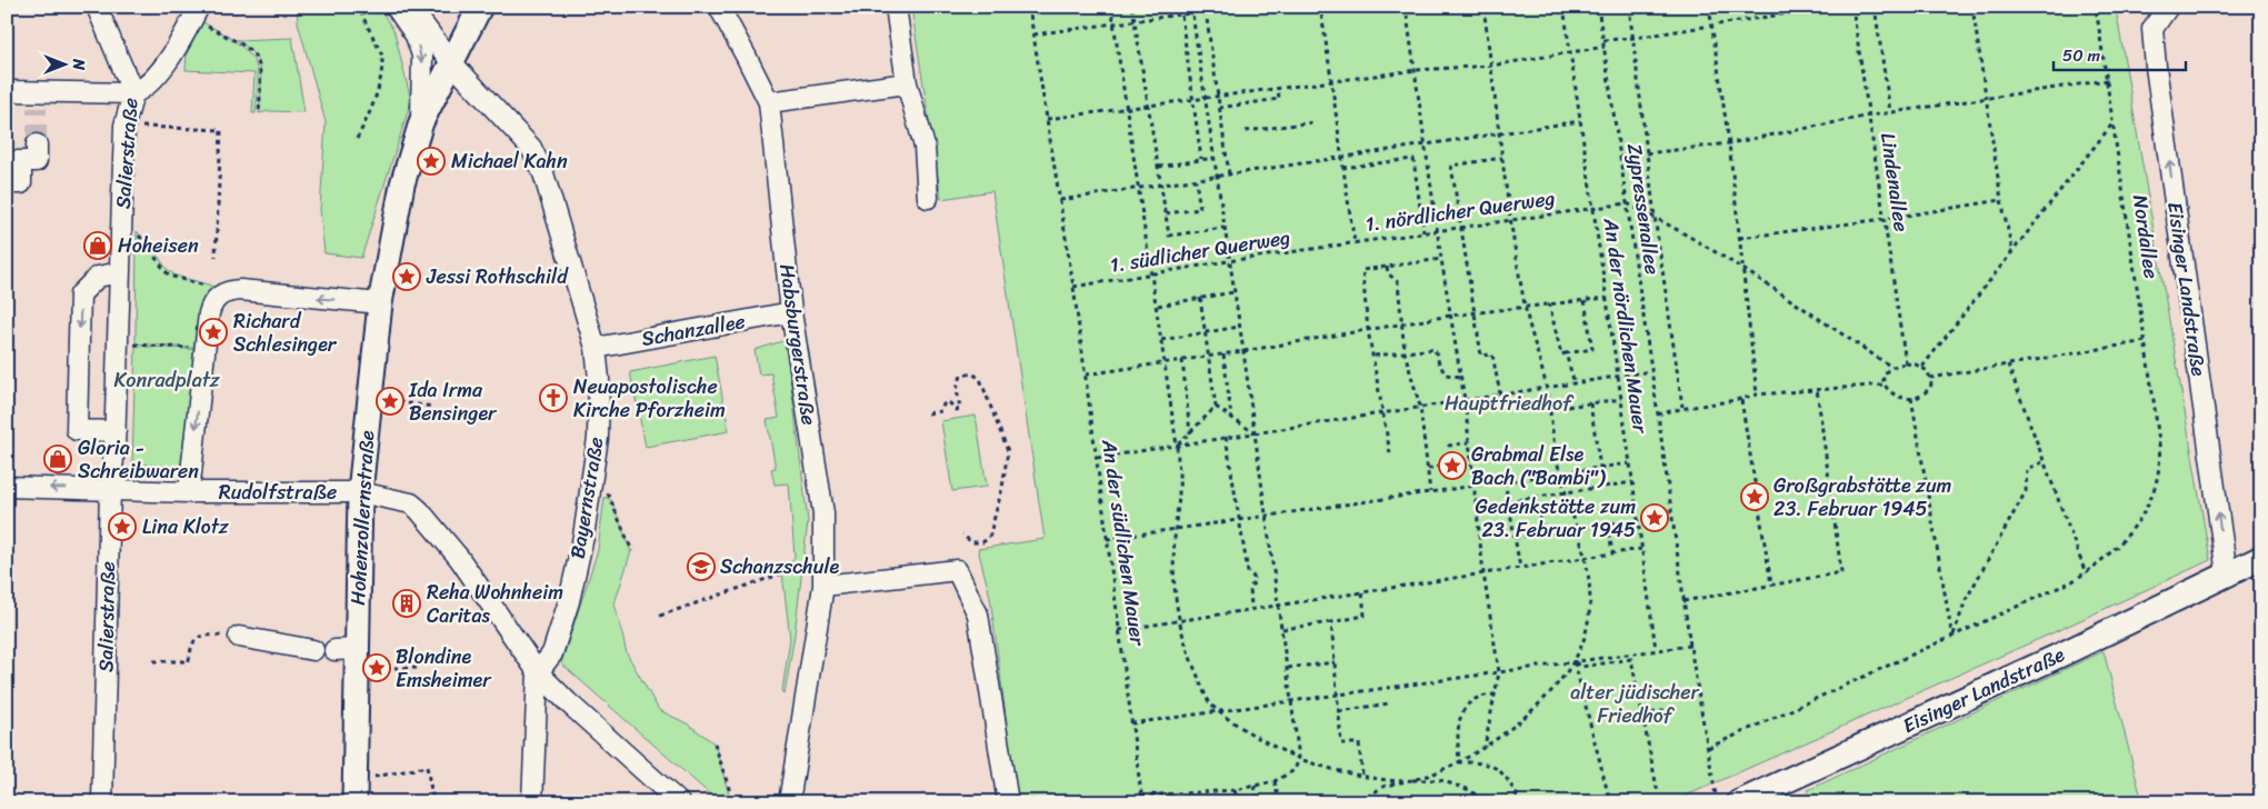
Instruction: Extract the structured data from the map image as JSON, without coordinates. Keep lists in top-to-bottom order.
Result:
{
  "streets": {
    "main road": ["Eisinger Landstraße", "Hohenzollernstraße"],
    "street": [
      "Salierstraße",
      "Schanzallee",
      "Habsburgerstraße",
      "Rudolfstraße",
      "Bayernstraße"
    ],
    "path": [
      "Lindenallee",
      "Zypressenallee",
      "1. nördlicher Querweg",
      "Nordallee",
      "1. südlicher Querweg",
      "An der nördlichen Mauer",
      "An der südlichen Mauer"
    ]
  },
  "crossings": [
    ["Salierstraße", "Rudolfstraße"],
    ["Zypressenallee", "1. nördlicher Querweg"],
    ["1. nördlicher Querweg", "1. südlicher Querweg"],
    ["1. nördlicher Querweg", "An der nördlichen Mauer"],
    ["1. südlicher Querweg", "An der südlichen Mauer"],
    ["Schanzallee", "Habsburgerstraße"],
    ["Schanzallee", "Bayernstraße"],
    ["Rudolfstraße", "Bayernstraße"],
    ["Rudolfstraße", "Hohenzollernstraße"],
    ["Bayernstraße", "Hohenzollernstraße"]
  ],
  "one_way": ["Eisinger Landstraße"],
  "parks": ["Konradplatz", "Hauptfriedhof", "alter jüdischer Friedhof"],
  "places": {
    "place": [
      "Michael Kahn",
      "Jessi Rothschild",
      "Richard Schlesinger",
      "Ida Irma Bensinger",
      "Grabmal Else Bach (\"Bambi\")",
      "Großgrabstätte zum 23. Februar 1945",
      "Gedenkstätte zum 23. Februar 1945",
      "Lina Klotz",
      "Blondine Emsheimer"
    ],
    "shop": ["Hoheisen", "Gloria - Schreibwaren"],
    "church": ["Neuapostolische Kirche Pforzheim"],
    "school or university": ["Schanzschule"],
    "building": ["Reha Wohnheim Caritas"]
  },
  "scale_bar": "50 m",
  "north": "right"
}
